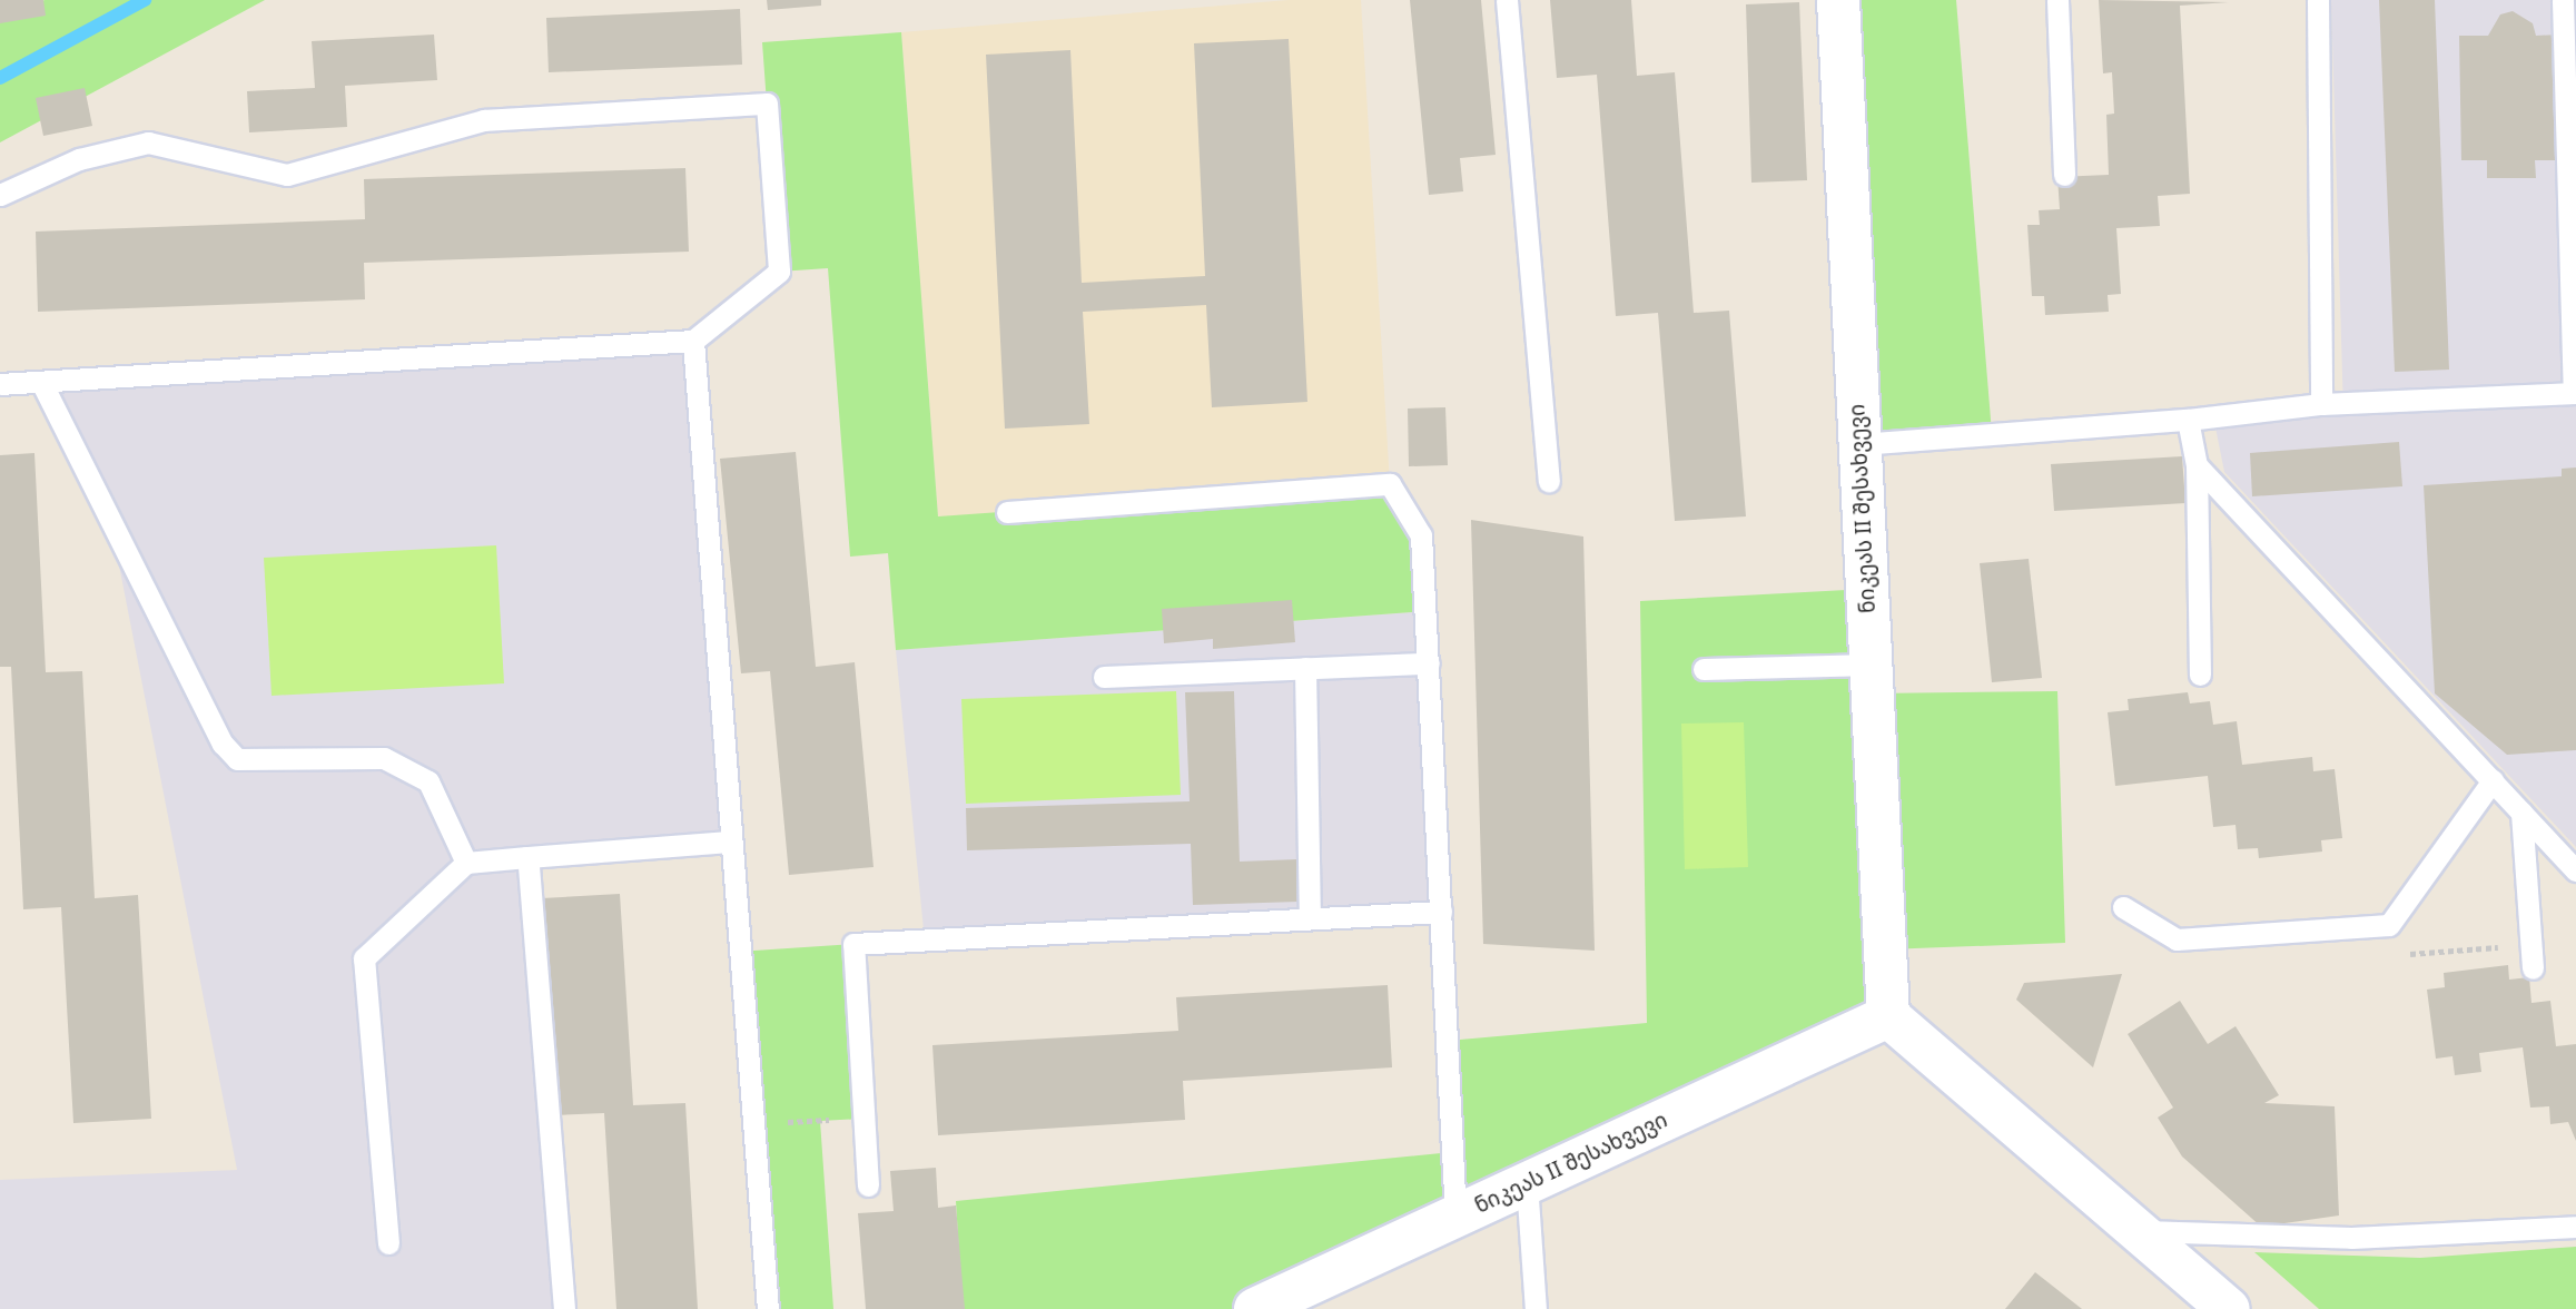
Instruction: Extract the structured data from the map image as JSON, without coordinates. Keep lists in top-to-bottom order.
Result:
{
  "streets": {
    "street": ["ნიკეას II შესახვევი"]
  }
}
